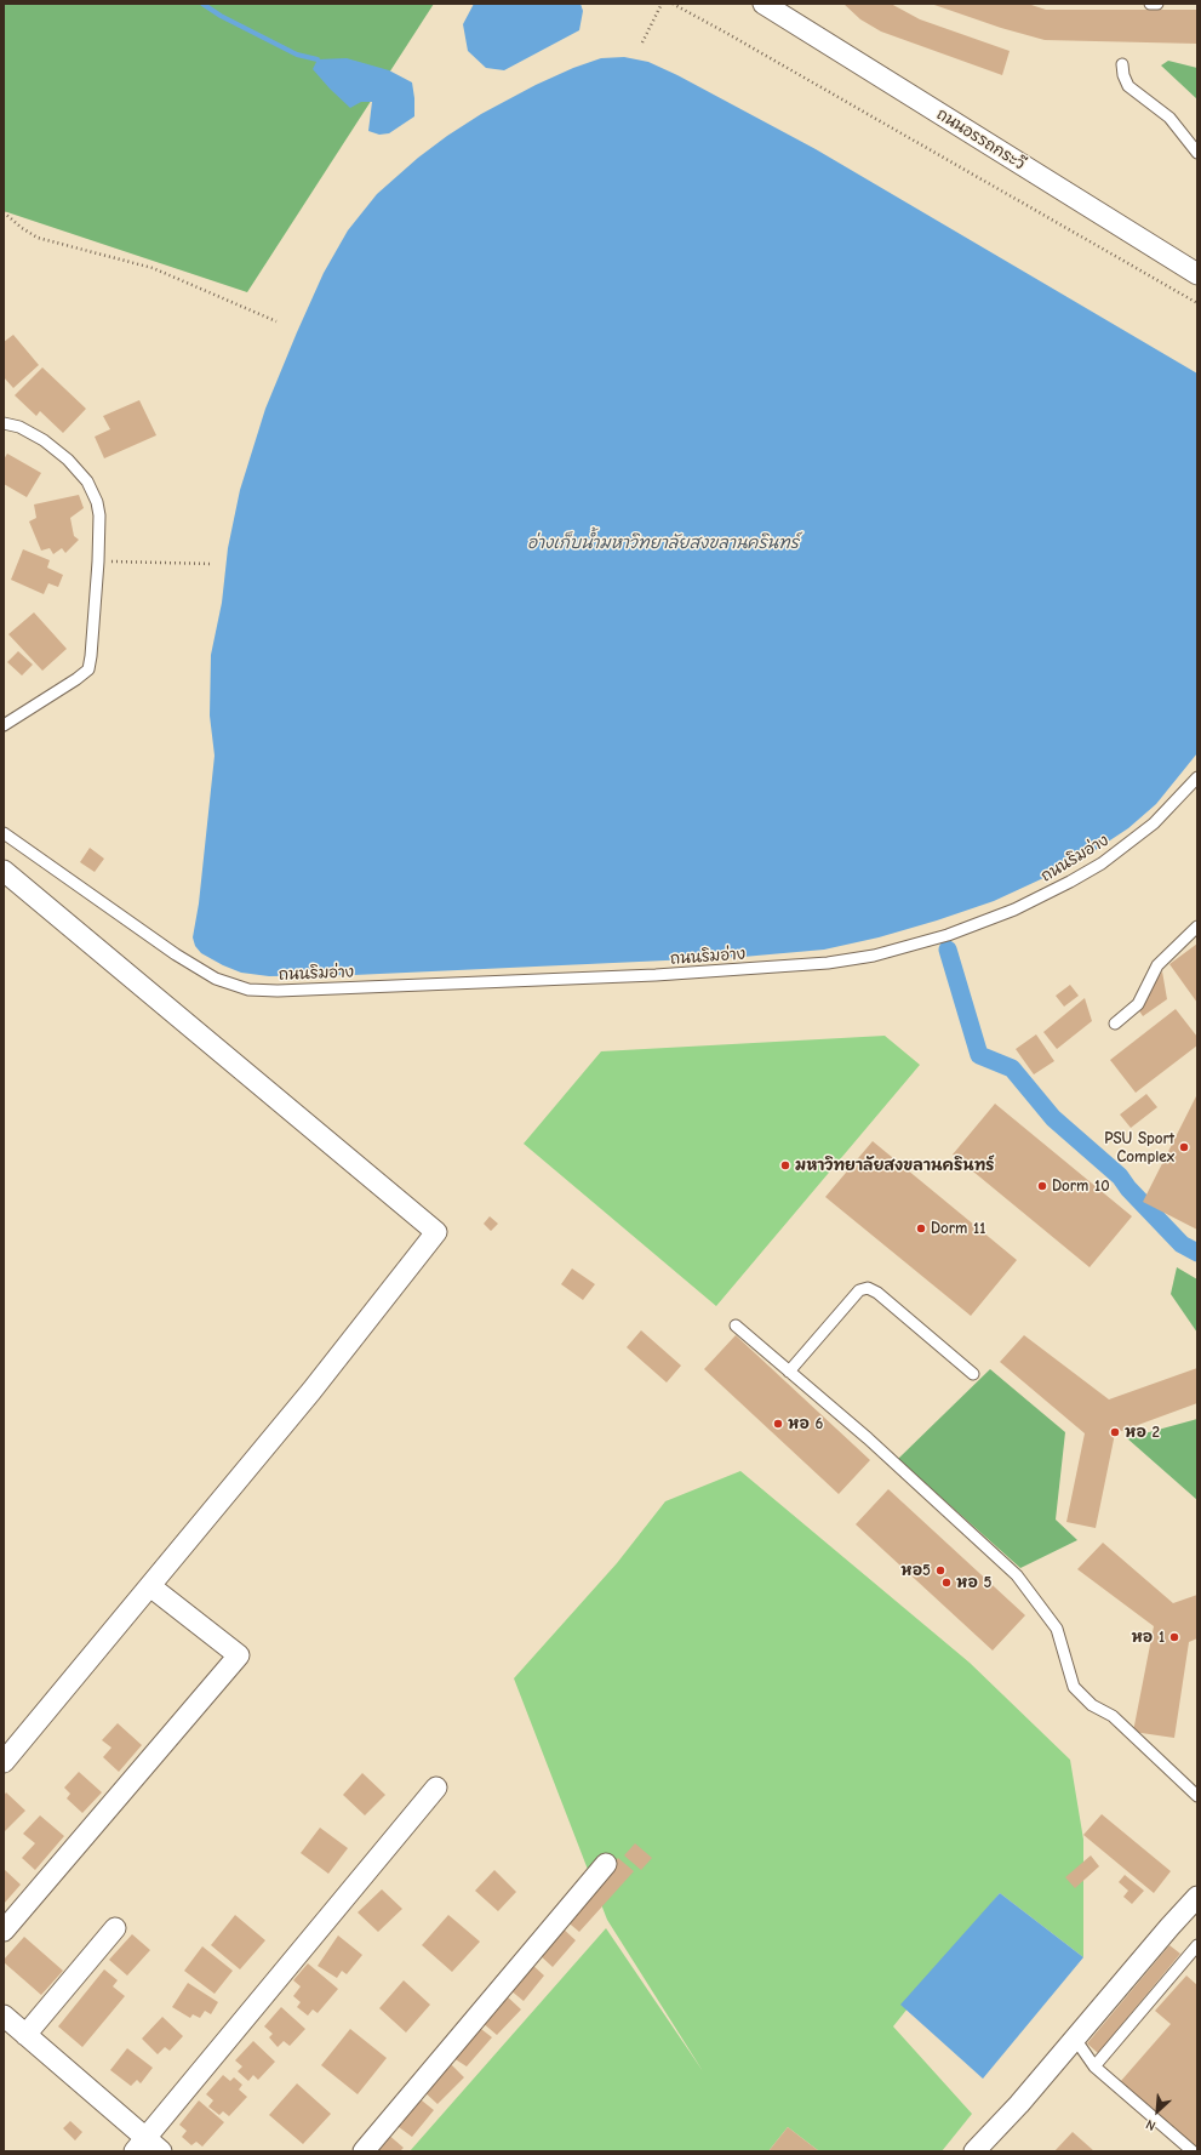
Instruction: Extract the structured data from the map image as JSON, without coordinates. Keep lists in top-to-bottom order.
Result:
{
  "streets": {
    "street": ["ถนนอรรถกระวี"],
    "lane": ["ถนนริมอ่าง"]
  },
  "water": ["อ่างเก็บน้ำมหาวิทยาลัยสงขลานครินทร์"],
  "places": [
    "PSU Sport Complex",
    "มหาวิทยาลัยสงขลานครินทร์",
    "Dorm 10",
    "Dorm 11",
    "หอ 6",
    "หอ 2",
    "หอ5",
    "หอ 5",
    "หอ 1"
  ],
  "north": "bottom left"
}
